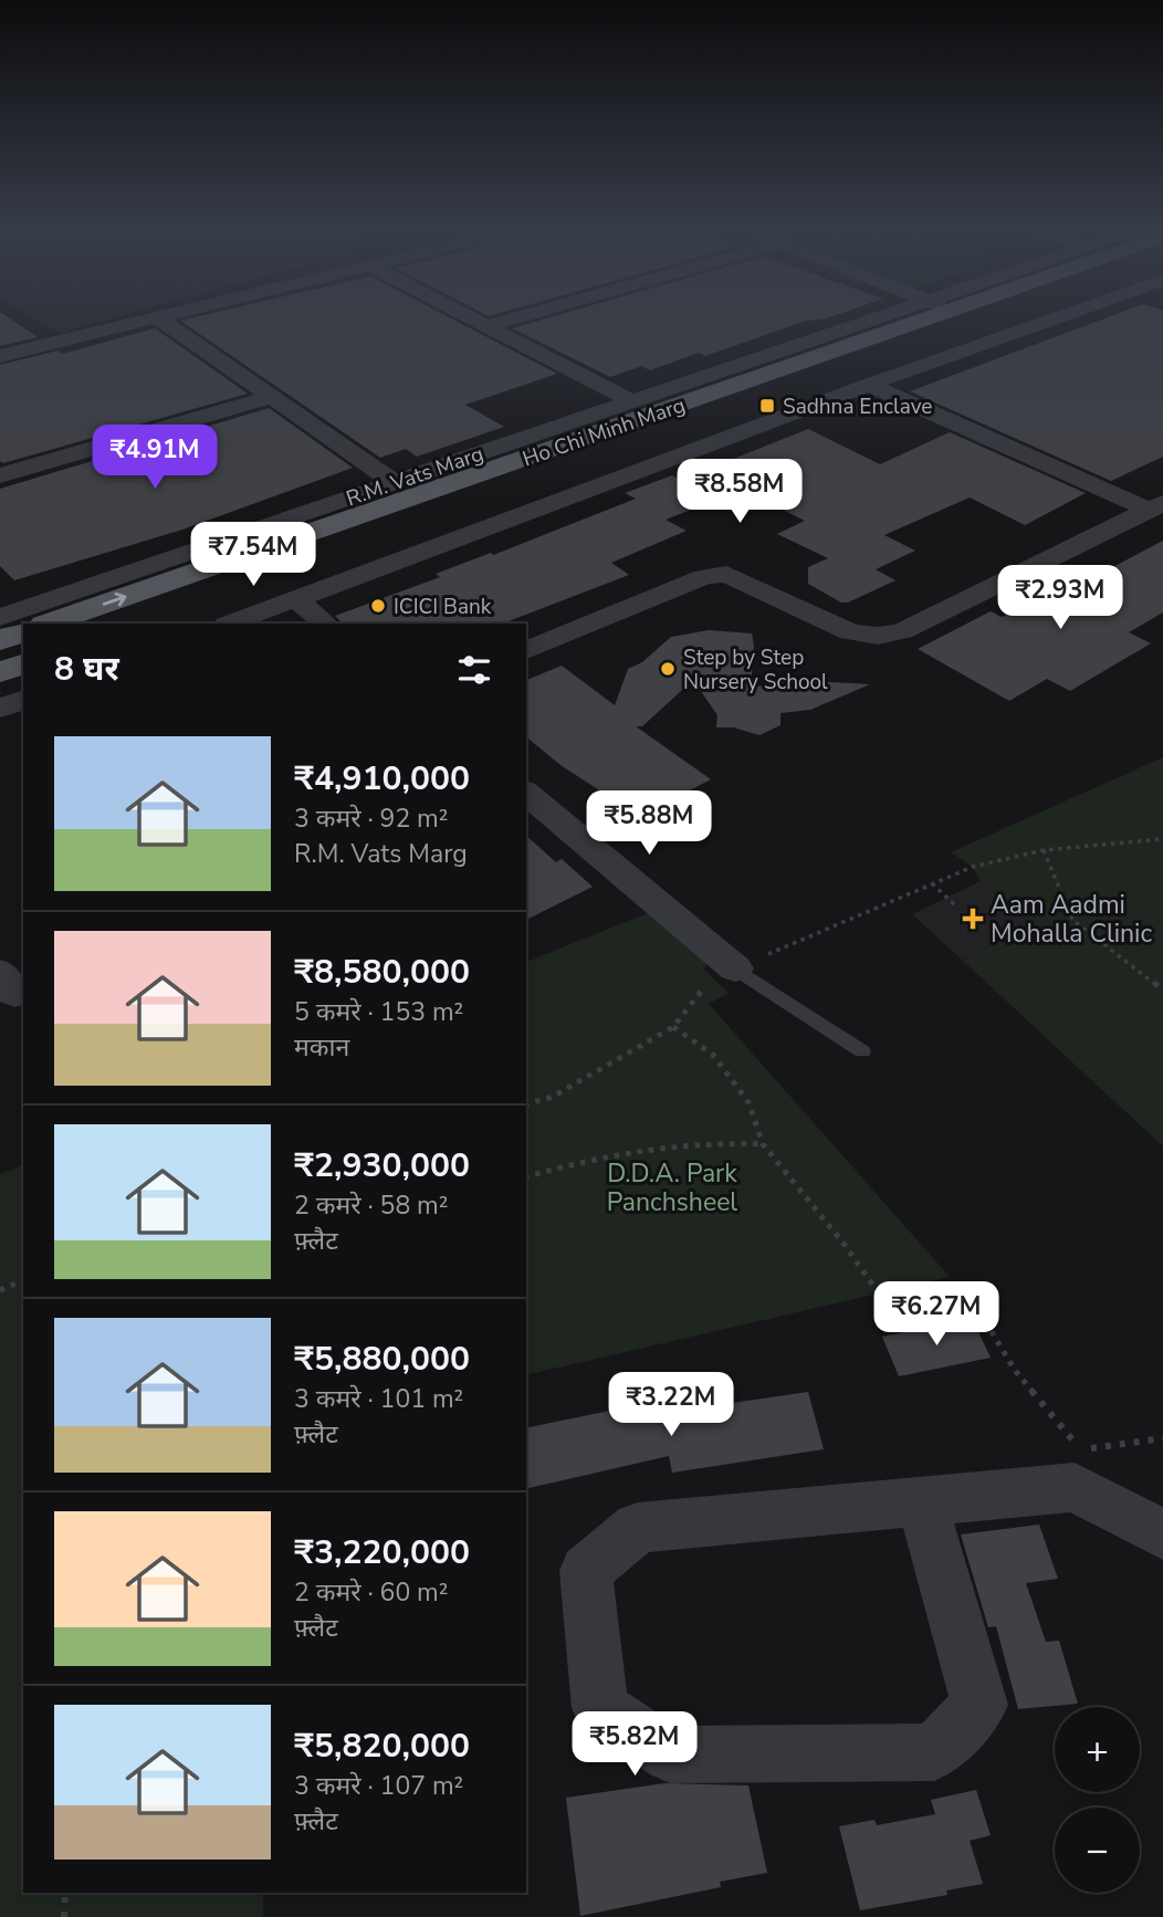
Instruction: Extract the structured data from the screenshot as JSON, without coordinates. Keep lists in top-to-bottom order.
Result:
{
  "streets": {
    "main road": ["Ho Chi Minh Marg"],
    "street": ["R.M. Vats Marg"]
  },
  "parks": ["D.D.A. Park Panchsheel"],
  "places": {
    "transit": ["Sadhna Enclave"],
    "other": ["ICICI Bank", "Step by Step Nursery School"],
    "health": ["Aam Aadmi Mohalla Clinic"]
  },
  "page": {
    "price": [
      "₹4.91M",
      "₹8.58M",
      "₹7.54M",
      "₹2.93M",
      "₹5.88M",
      "₹6.27M",
      "₹3.22M",
      "₹5.82M"
    ],
    "heading": "8 घर",
    "list": [
      {
        "name": "₹4,910,000",
        "note": "3 कमरे · 92 m² · R.M. Vats Marg"
      },
      {
        "name": "₹8,580,000",
        "note": "5 कमरे · 153 m² · मकान"
      },
      {
        "name": "₹2,930,000",
        "note": "2 कमरे · 58 m² · फ़्लैट"
      },
      {
        "name": "₹5,880,000",
        "note": "3 कमरे · 101 m² · फ़्लैट"
      },
      {
        "name": "₹3,220,000",
        "note": "2 कमरे · 60 m² · फ़्लैट"
      },
      {
        "name": "₹5,820,000",
        "note": "3 कमरे · 107 m² · फ़्लैट"
      }
    ],
    "map_buttons": ["+", "−"]
  }
}
